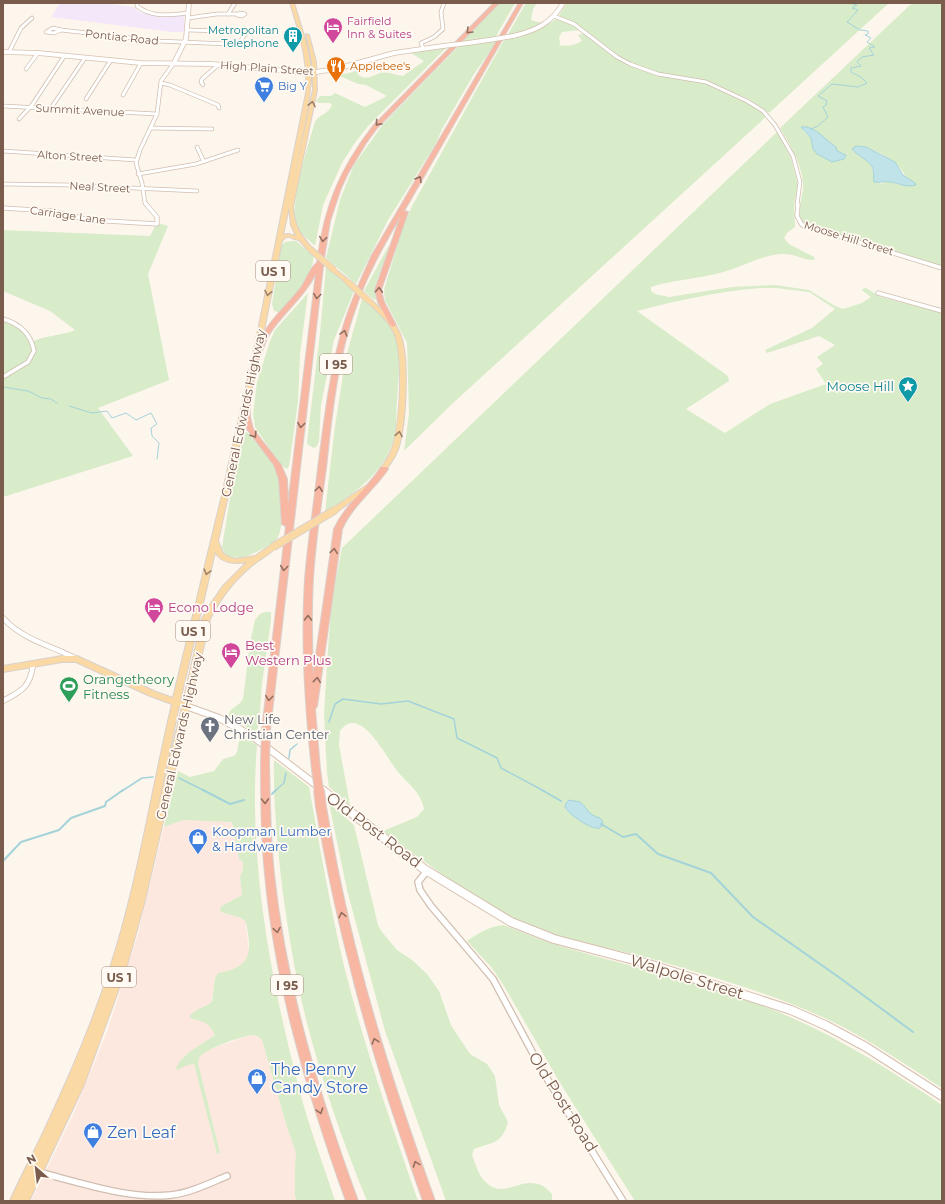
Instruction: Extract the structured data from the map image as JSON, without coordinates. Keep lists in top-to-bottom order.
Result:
{
  "streets": {
    "highway": ["I 95"],
    "main road": [
      "High Plain Street",
      "US 1",
      "General Edwards Highway",
      "Old Post Road",
      "Walpole Street"
    ],
    "street": [
      "Pontiac Road",
      "Summit Avenue",
      "Alton Street",
      "Neal Street",
      "Carriage Lane",
      "Moose Hill Street"
    ]
  },
  "crossings": [
    ["High Plain Street", "Moose Hill Street"],
    ["High Plain Street", "US 1"],
    ["High Plain Street", "General Edwards Highway"],
    ["Neal Street", "Carriage Lane"],
    ["US 1", "General Edwards Highway"],
    ["General Edwards Highway", "Old Post Road"],
    ["Old Post Road", "Walpole Street"]
  ],
  "places": {
    "hotel": ["Fairfield Inn & Suites", "Econo Lodge", "Best Western Plus"],
    "building": ["Metropolitan Telephone"],
    "restaurant": ["Applebee's"],
    "supermarket": ["Big Y"],
    "place": ["Moose Hill"],
    "sports": ["Orangetheory Fitness"],
    "church": ["New Life Christian Center"],
    "shop": ["Koopman Lumber & Hardware", "The Penny Candy Store", "Zen Leaf"]
  },
  "north": "top left"
}
